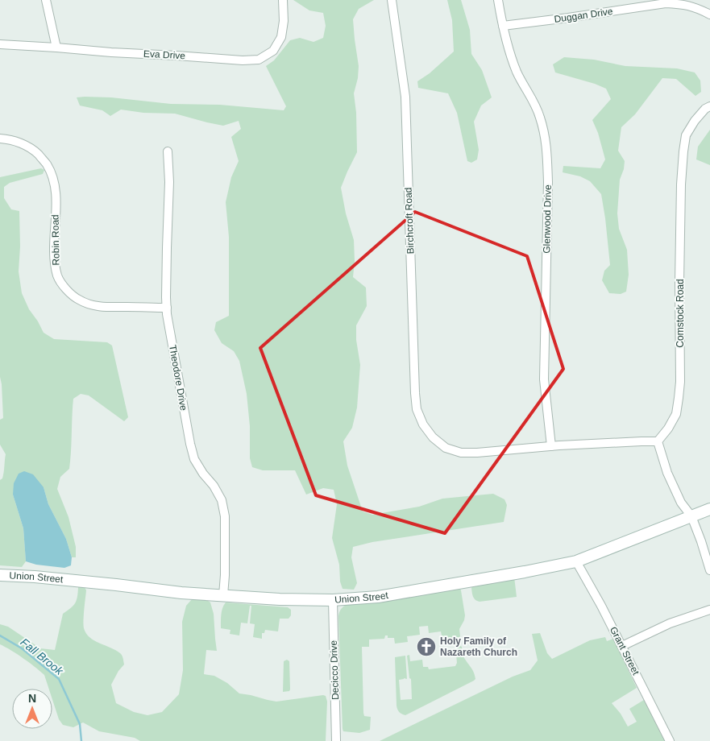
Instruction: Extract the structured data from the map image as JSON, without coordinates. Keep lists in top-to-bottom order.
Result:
{
  "streets": {
    "street": [
      "Duggan Drive",
      "Eva Drive",
      "Glenwood Drive",
      "Birchcroft Road",
      "Robin Road",
      "Comstock Road",
      "Theodore Drive",
      "Union Street",
      "Grant Street",
      "Decicco Drive"
    ]
  },
  "crossings": [
    ["Duggan Drive", "Glenwood Drive"],
    ["Glenwood Drive", "Birchcroft Road"],
    ["Robin Road", "Theodore Drive"],
    ["Theodore Drive", "Union Street"],
    ["Union Street", "Grant Street"],
    ["Union Street", "Decicco Drive"]
  ],
  "water": ["Fall Brook"],
  "places": {
    "church": ["Holy Family of Nazareth Church"]
  },
  "north": "top"
}
